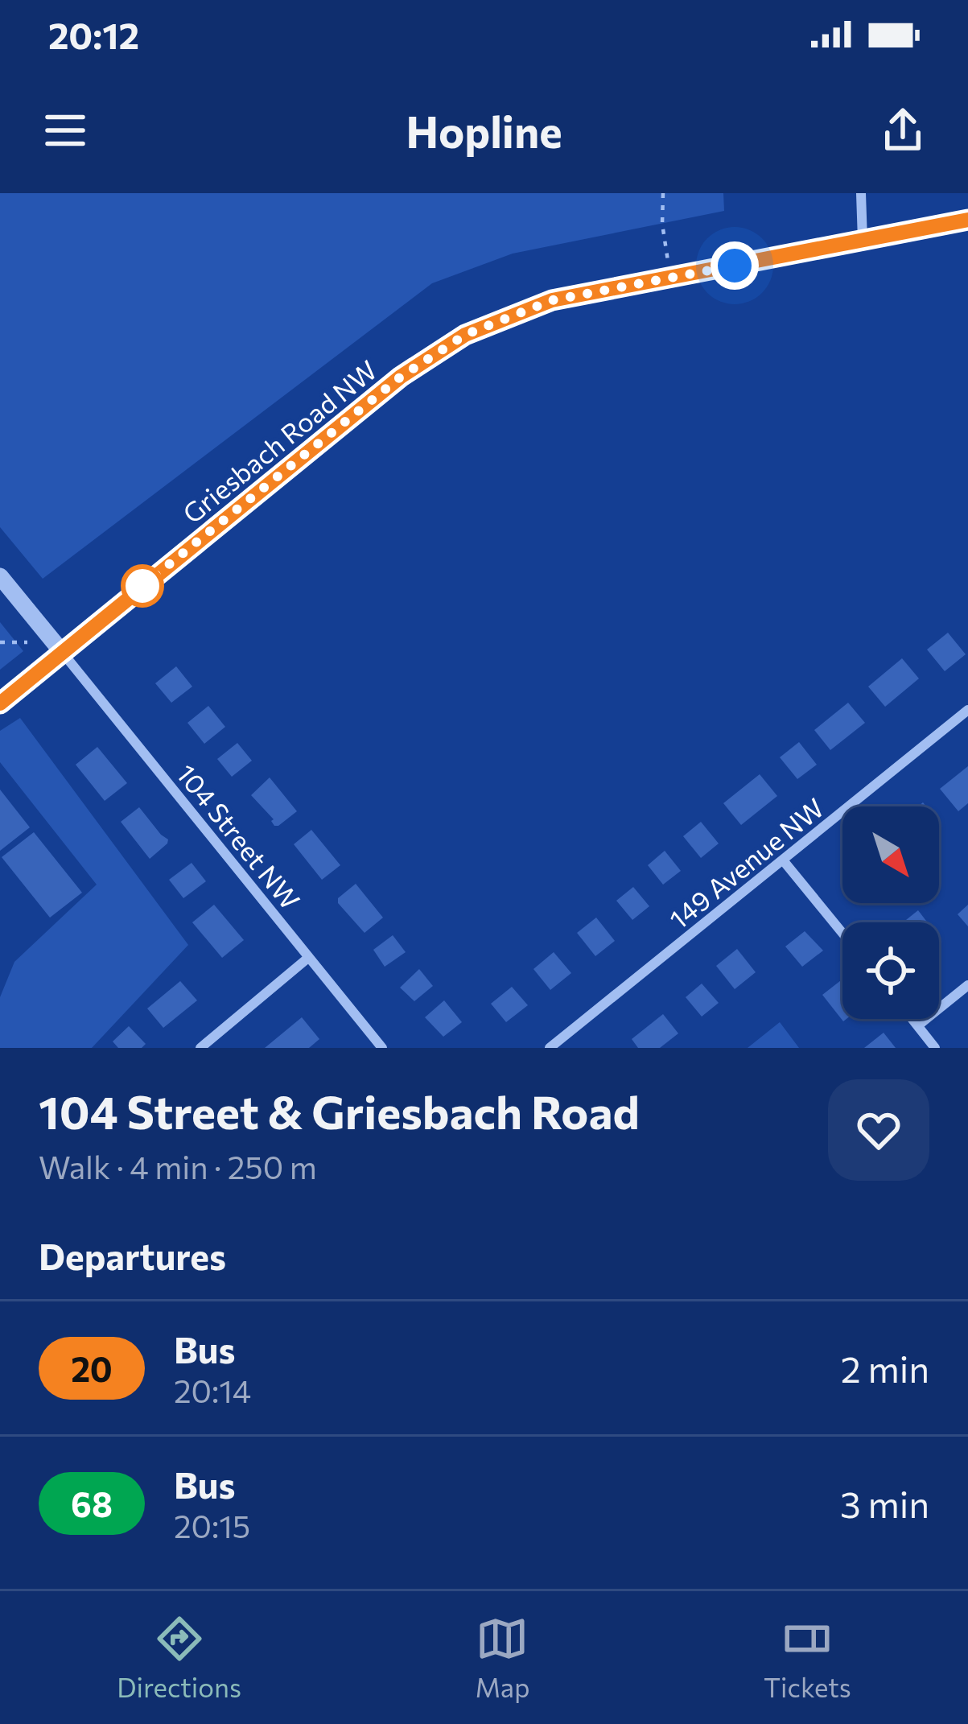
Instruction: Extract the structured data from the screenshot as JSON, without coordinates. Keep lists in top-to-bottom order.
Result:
{
  "streets": {
    "street": ["Griesbach Road NW", "104 Street NW", "149 Avenue NW"]
  },
  "crossings": [
    ["Griesbach Road NW", "104 Street NW"]
  ],
  "lines": ["bus line 20"],
  "north": "bottom right",
  "page": {
    "status": "20:12",
    "header": "Hopline",
    "heading": [
      ["104 Street & Griesbach Road", "Walk · 4 min · 250 m"],
      "Departures"
    ],
    "list": [
      {
        "mark": "20",
        "name": "Bus",
        "note": "20:14",
        "value": "2 min"
      },
      {
        "mark": "68",
        "name": "Bus",
        "note": "20:15",
        "value": "3 min"
      }
    ],
    "tabs": ["Directions", "Map", "Tickets"]
  }
}
